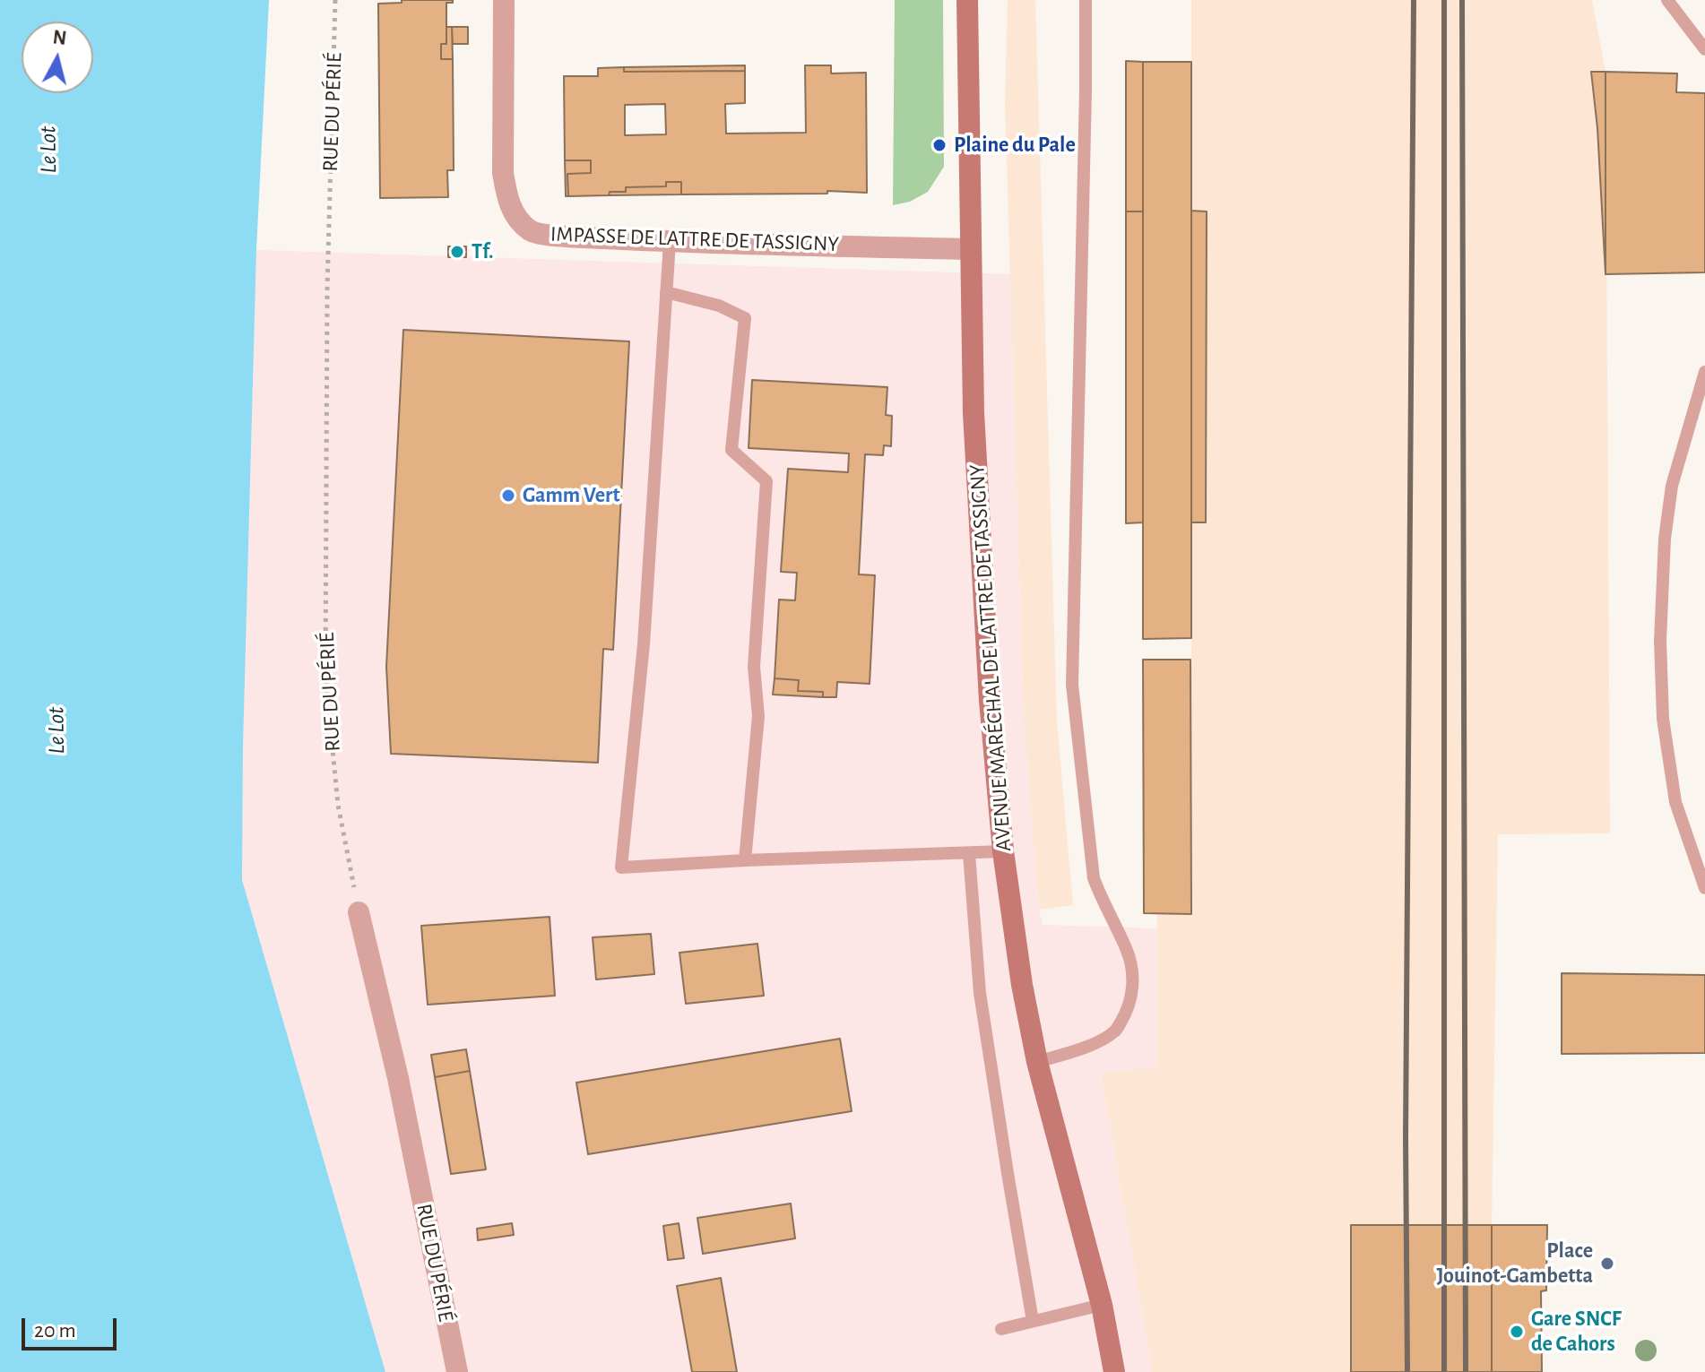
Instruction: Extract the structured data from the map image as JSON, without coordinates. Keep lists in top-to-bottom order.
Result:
{
  "streets": {
    "street": ["RUE DU PÉRIÉ", "IMPASSE DE LATTRE DE TASSIGNY", "AVENUE MARÉCHAL DE LATTRE DE TASSIGNY"]
  },
  "crossings": [
    ["IMPASSE DE LATTRE DE TASSIGNY", "AVENUE MARÉCHAL DE LATTRE DE TASSIGNY"]
  ],
  "water": ["Le Lot"],
  "places": [
    "Plaine du Pale",
    "Tf.",
    "Gamm Vert",
    "Place Jouinot-Gambetta",
    "Gare SNCF de Cahors"
  ],
  "scale_bar": "20 m",
  "north": "top"
}
